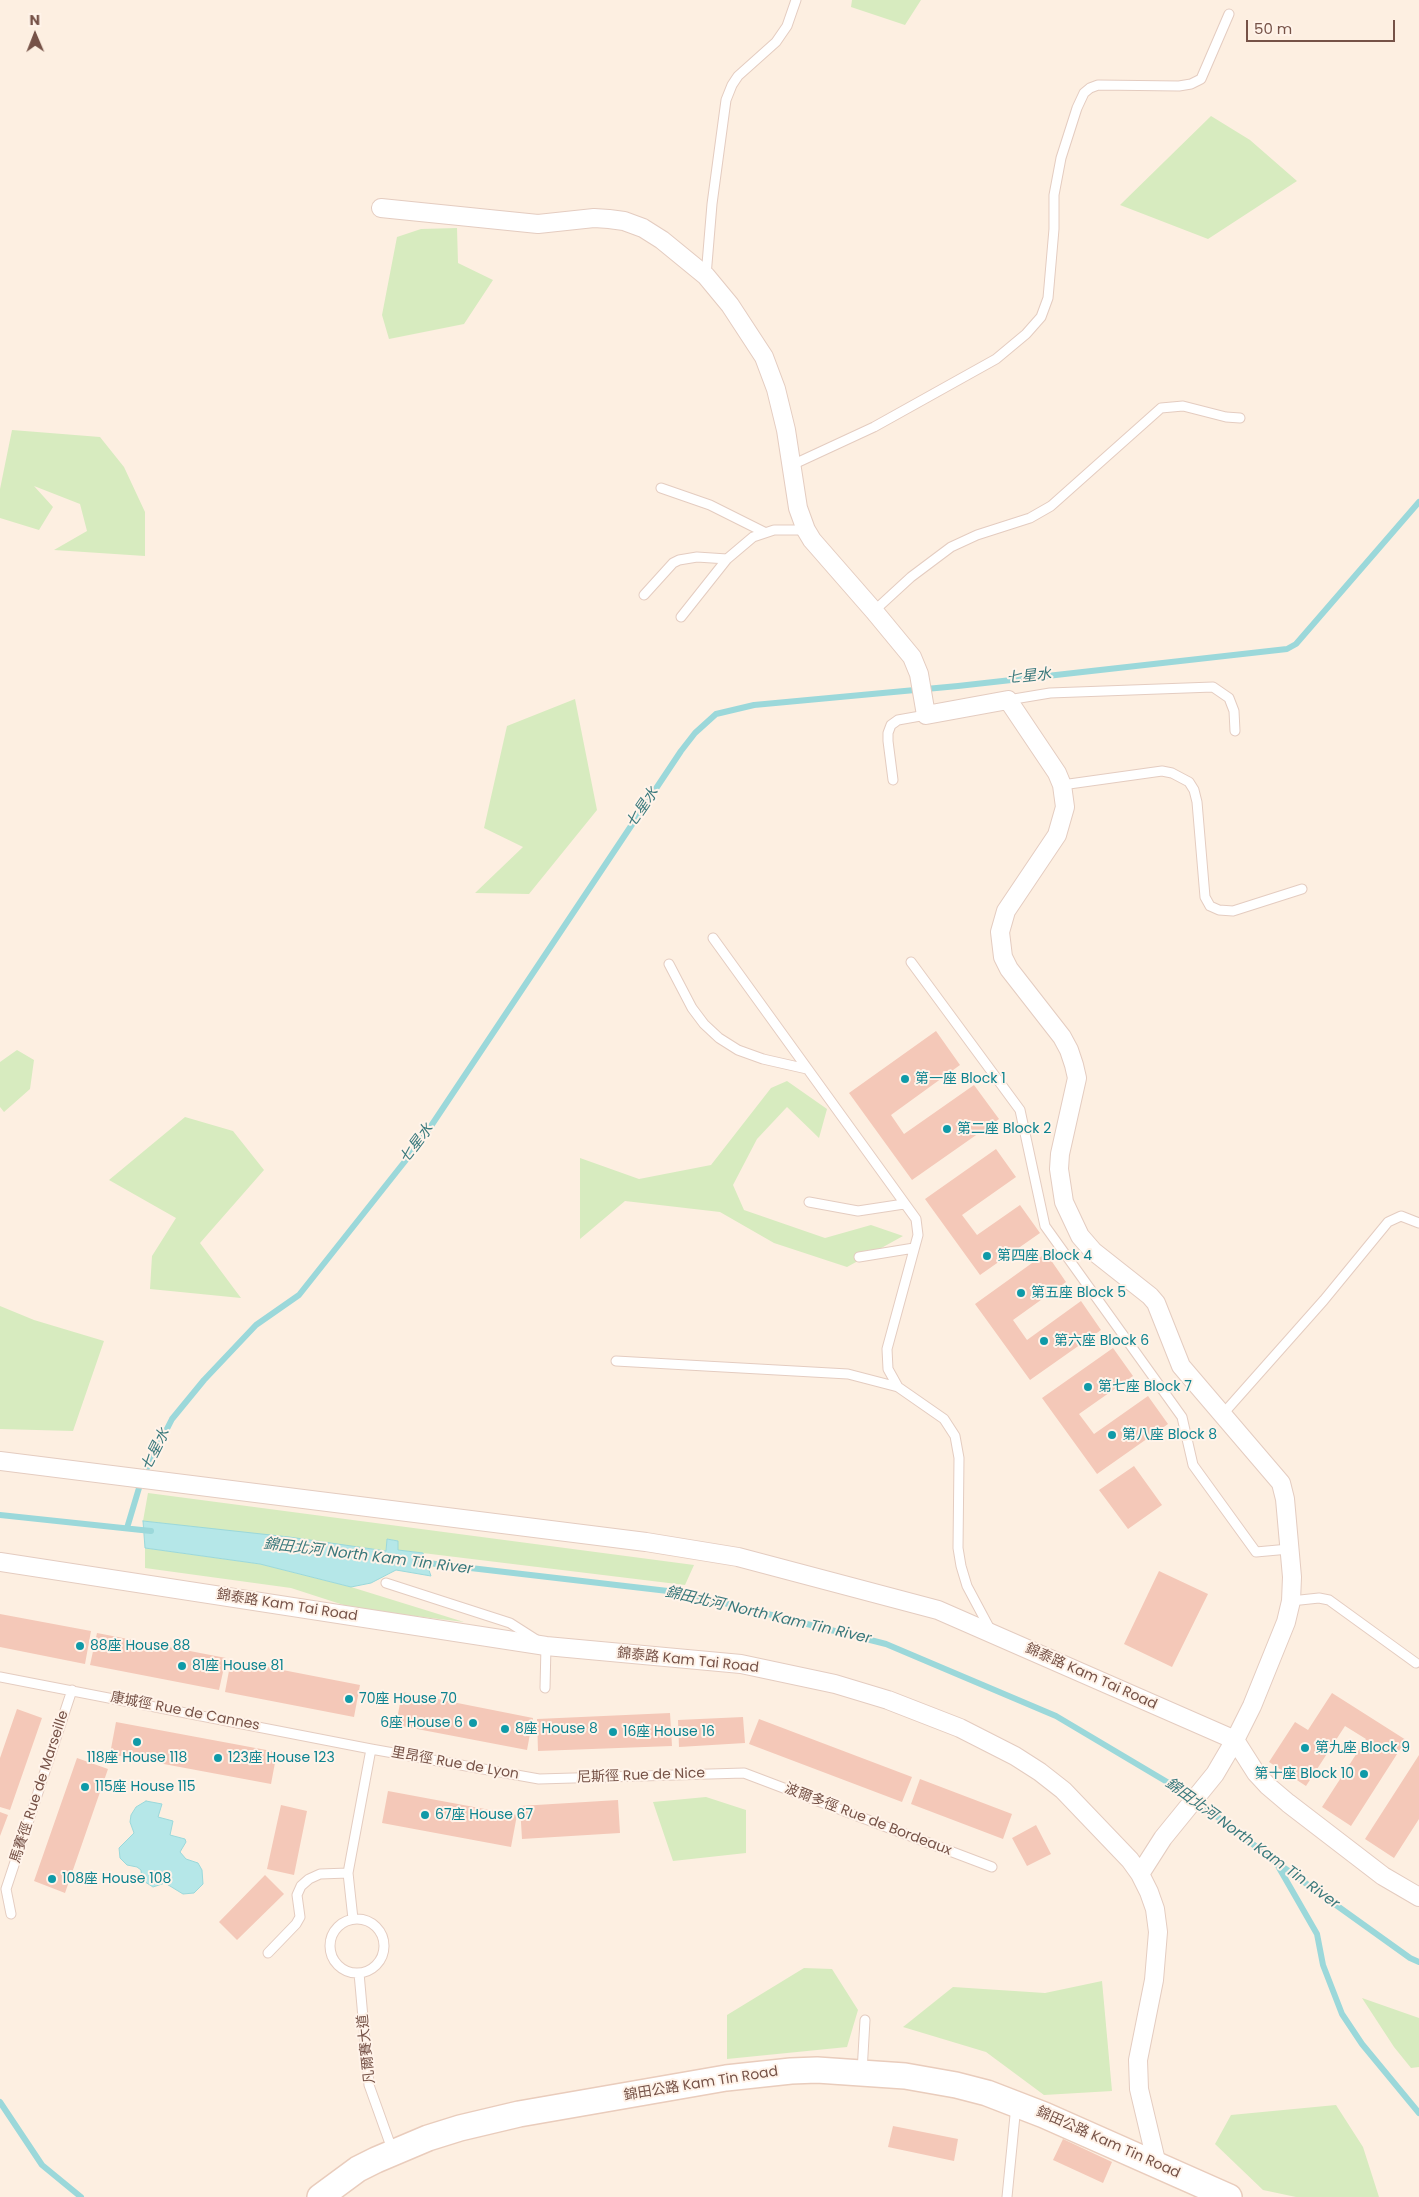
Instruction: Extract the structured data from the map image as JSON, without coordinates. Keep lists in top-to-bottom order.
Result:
{
  "streets": {
    "main road": ["錦田公路 Kam Tin Road"],
    "street": ["錦泰路 Kam Tai Road"],
    "lane": [
      "康城徑 Rue de Cannes",
      "里昂徑 Rue de Lyon",
      "尼斯徑 Rue de Nice",
      "馬賽徑 Rue de Marseille",
      "波爾多徑 Rue de Bordeaux",
      "凡爾賽大道"
    ]
  },
  "crossings": [
    ["錦泰路 Kam Tai Road", "錦田公路 Kam Tin Road"],
    ["康城徑 Rue de Cannes", "里昂徑 Rue de Lyon"],
    ["康城徑 Rue de Cannes", "馬賽徑 Rue de Marseille"],
    ["里昂徑 Rue de Lyon", "尼斯徑 Rue de Nice"],
    ["尼斯徑 Rue de Nice", "波爾多徑 Rue de Bordeaux"],
    ["凡爾賽大道", "錦田公路 Kam Tin Road"]
  ],
  "water": ["七星水", "錦田北河 North Kam Tin River"],
  "places": [
    "第一座 Block 1",
    "第二座 Block 2",
    "第四座 Block 4",
    "第五座 Block 5",
    "第六座 Block 6",
    "第七座 Block 7",
    "第八座 Block 8",
    "88座 House 88",
    "81座 House 81",
    "70座 House 70",
    "6座 House 6",
    "8座 House 8",
    "16座 House 16",
    "118座 House 118",
    "第九座 Block 9",
    "123座 House 123",
    "第十座 Block 10",
    "115座 House 115",
    "67座 House 67",
    "108座 House 108"
  ],
  "scale_bar": "50 m",
  "north": "top"
}
